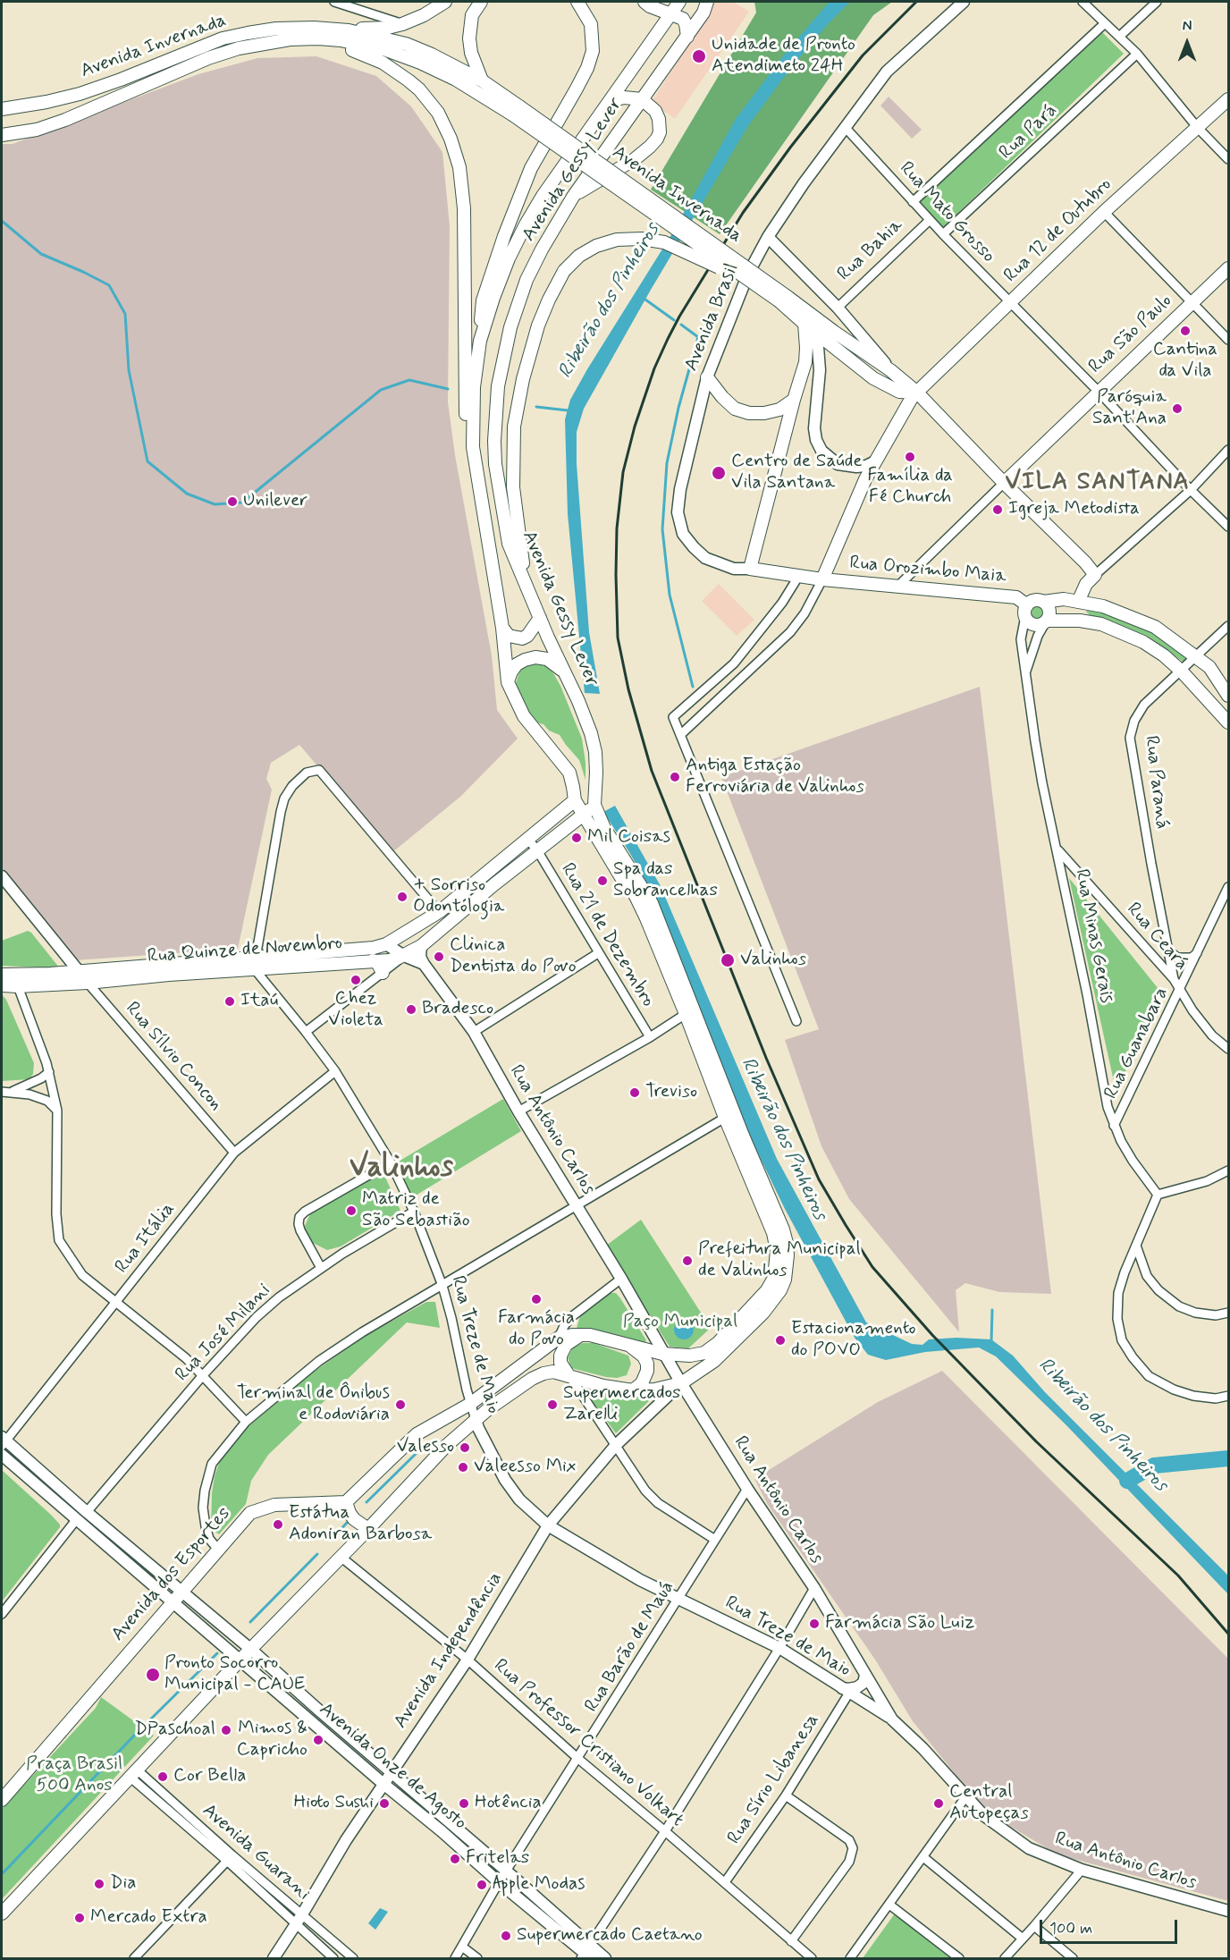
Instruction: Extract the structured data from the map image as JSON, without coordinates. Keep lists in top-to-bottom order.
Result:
{
  "streets": {
    "main road": [
      "Avenida Invernada",
      "Avenida Gessy Lever",
      "Rua 12 de Outubro",
      "Avenida Brasil",
      "Rua São Paulo",
      "Rua Orozimbo Maia",
      "Rua Quinze de Novembro",
      "Rua Antônio Carlos",
      "Rua Treze de Maio",
      "Avenida dos Esportes",
      "Avenida Independência",
      "Avenida Onze de Agosto"
    ],
    "street": [
      "Rua Pará",
      "Rua Mato Grosso",
      "Rua Bahia",
      "Rua Paraná",
      "Rua 21 de Dezembro",
      "Rua Minas Gerais",
      "Rua Ceará",
      "Rua Guanabara",
      "Rua Sílvio Concon",
      "Rua Itália",
      "Rua José Milani",
      "Rua Barão de Mauá",
      "Rua Professor Cristiano Volkart",
      "Rua Sírio Libanesa",
      "Avenida Guarani"
    ]
  },
  "crossings": [
    ["Rua Pará", "Rua Mato Grosso"],
    ["Rua Mato Grosso", "Rua 12 de Outubro"],
    ["Rua Mato Grosso", "Rua Bahia"],
    ["Rua Mato Grosso", "Avenida Brasil"],
    ["Rua Mato Grosso", "Rua São Paulo"],
    ["Rua 12 de Outubro", "Avenida Brasil"],
    ["Rua 12 de Outubro", "Rua Orozimbo Maia"],
    ["Avenida Brasil", "Rua Orozimbo Maia"],
    ["Rua São Paulo", "Rua Orozimbo Maia"],
    ["Rua Orozimbo Maia", "Rua Minas Gerais"],
    ["Rua Paraná", "Rua Ceará"],
    ["Rua Minas Gerais", "Rua Ceará"],
    ["Rua Minas Gerais", "Rua Guanabara"],
    ["Rua Ceará", "Rua Guanabara"],
    ["Rua Quinze de Novembro", "Rua Sílvio Concon"],
    ["Rua Quinze de Novembro", "Rua Treze de Maio"],
    ["Rua Sílvio Concon", "Rua Itália"],
    ["Rua Antônio Carlos", "Rua Treze de Maio"],
    ["Rua Antônio Carlos", "Rua Barão de Mauá"],
    ["Rua Antônio Carlos", "Avenida Independência"],
    ["Rua Itália", "Rua Treze de Maio"],
    ["Rua Itália", "Avenida Onze de Agosto"],
    ["Rua José Milani", "Rua Treze de Maio"],
    ["Rua José Milani", "Avenida Onze de Agosto"],
    ["Rua Treze de Maio", "Rua Barão de Mauá"],
    ["Rua Treze de Maio", "Avenida Independência"],
    ["Rua Treze de Maio", "Rua Sírio Libanesa"],
    ["Avenida dos Esportes", "Avenida Onze de Agosto"],
    ["Rua Barão de Mauá", "Rua Professor Cristiano Volkart"],
    ["Rua Barão de Mauá", "Avenida Onze de Agosto"],
    ["Avenida Independência", "Rua Professor Cristiano Volkart"],
    ["Avenida Independência", "Avenida Onze de Agosto"],
    ["Avenida Independência", "Avenida Guarani"],
    ["Rua Professor Cristiano Volkart", "Rua Sírio Libanesa"]
  ],
  "districts": ["VILA SANTANA", "Valinhos"],
  "water": ["Ribeirão dos Pinheiros"],
  "parks": ["Paço Municipal", "Praça Brasil 500 Anos"],
  "places": [
    "Unidade de Pronto Atendimeto 24H",
    "Cantina da Vila",
    "Paróquia Sant'Ana",
    "Família da Fé Church",
    "Centro de Saúde Vila Santana",
    "Unilever",
    "Igreja Metodista",
    "Antiga Estação Ferroviária de Valinhos",
    "Mil Coisas",
    "Spa das Sobrancelhas",
    "+ Sorriso Odontologia",
    "Clinica Dentista do Povo",
    "Valinhos",
    "Chez Violeta",
    "Itaú",
    "Bradesco",
    "Treviso",
    "Matriz de São Sebastião",
    "Prefeitura Municipal de Valinhos",
    "Farmácia do Povo",
    "Estacionamento do POVO",
    "Terminal de Ônibus e Rodoviária",
    "Supermercados Zarelli",
    "Valesso",
    "Valeesso Mix",
    "Estátua Adoniran Barbosa",
    "Farmácia São Luiz",
    "Pronto Socorro Municipal - CAUE",
    "DPaschoal",
    "Mimos & Capricho",
    "Cor Bella",
    "Hioto Sushi",
    "Hotência",
    "Central Autopeças",
    "Fritelas",
    "Dia",
    "Apple Modas",
    "Mercado Extra",
    "Supermercado Caetano"
  ],
  "scale_bar": "100 m",
  "north": "top"
}
